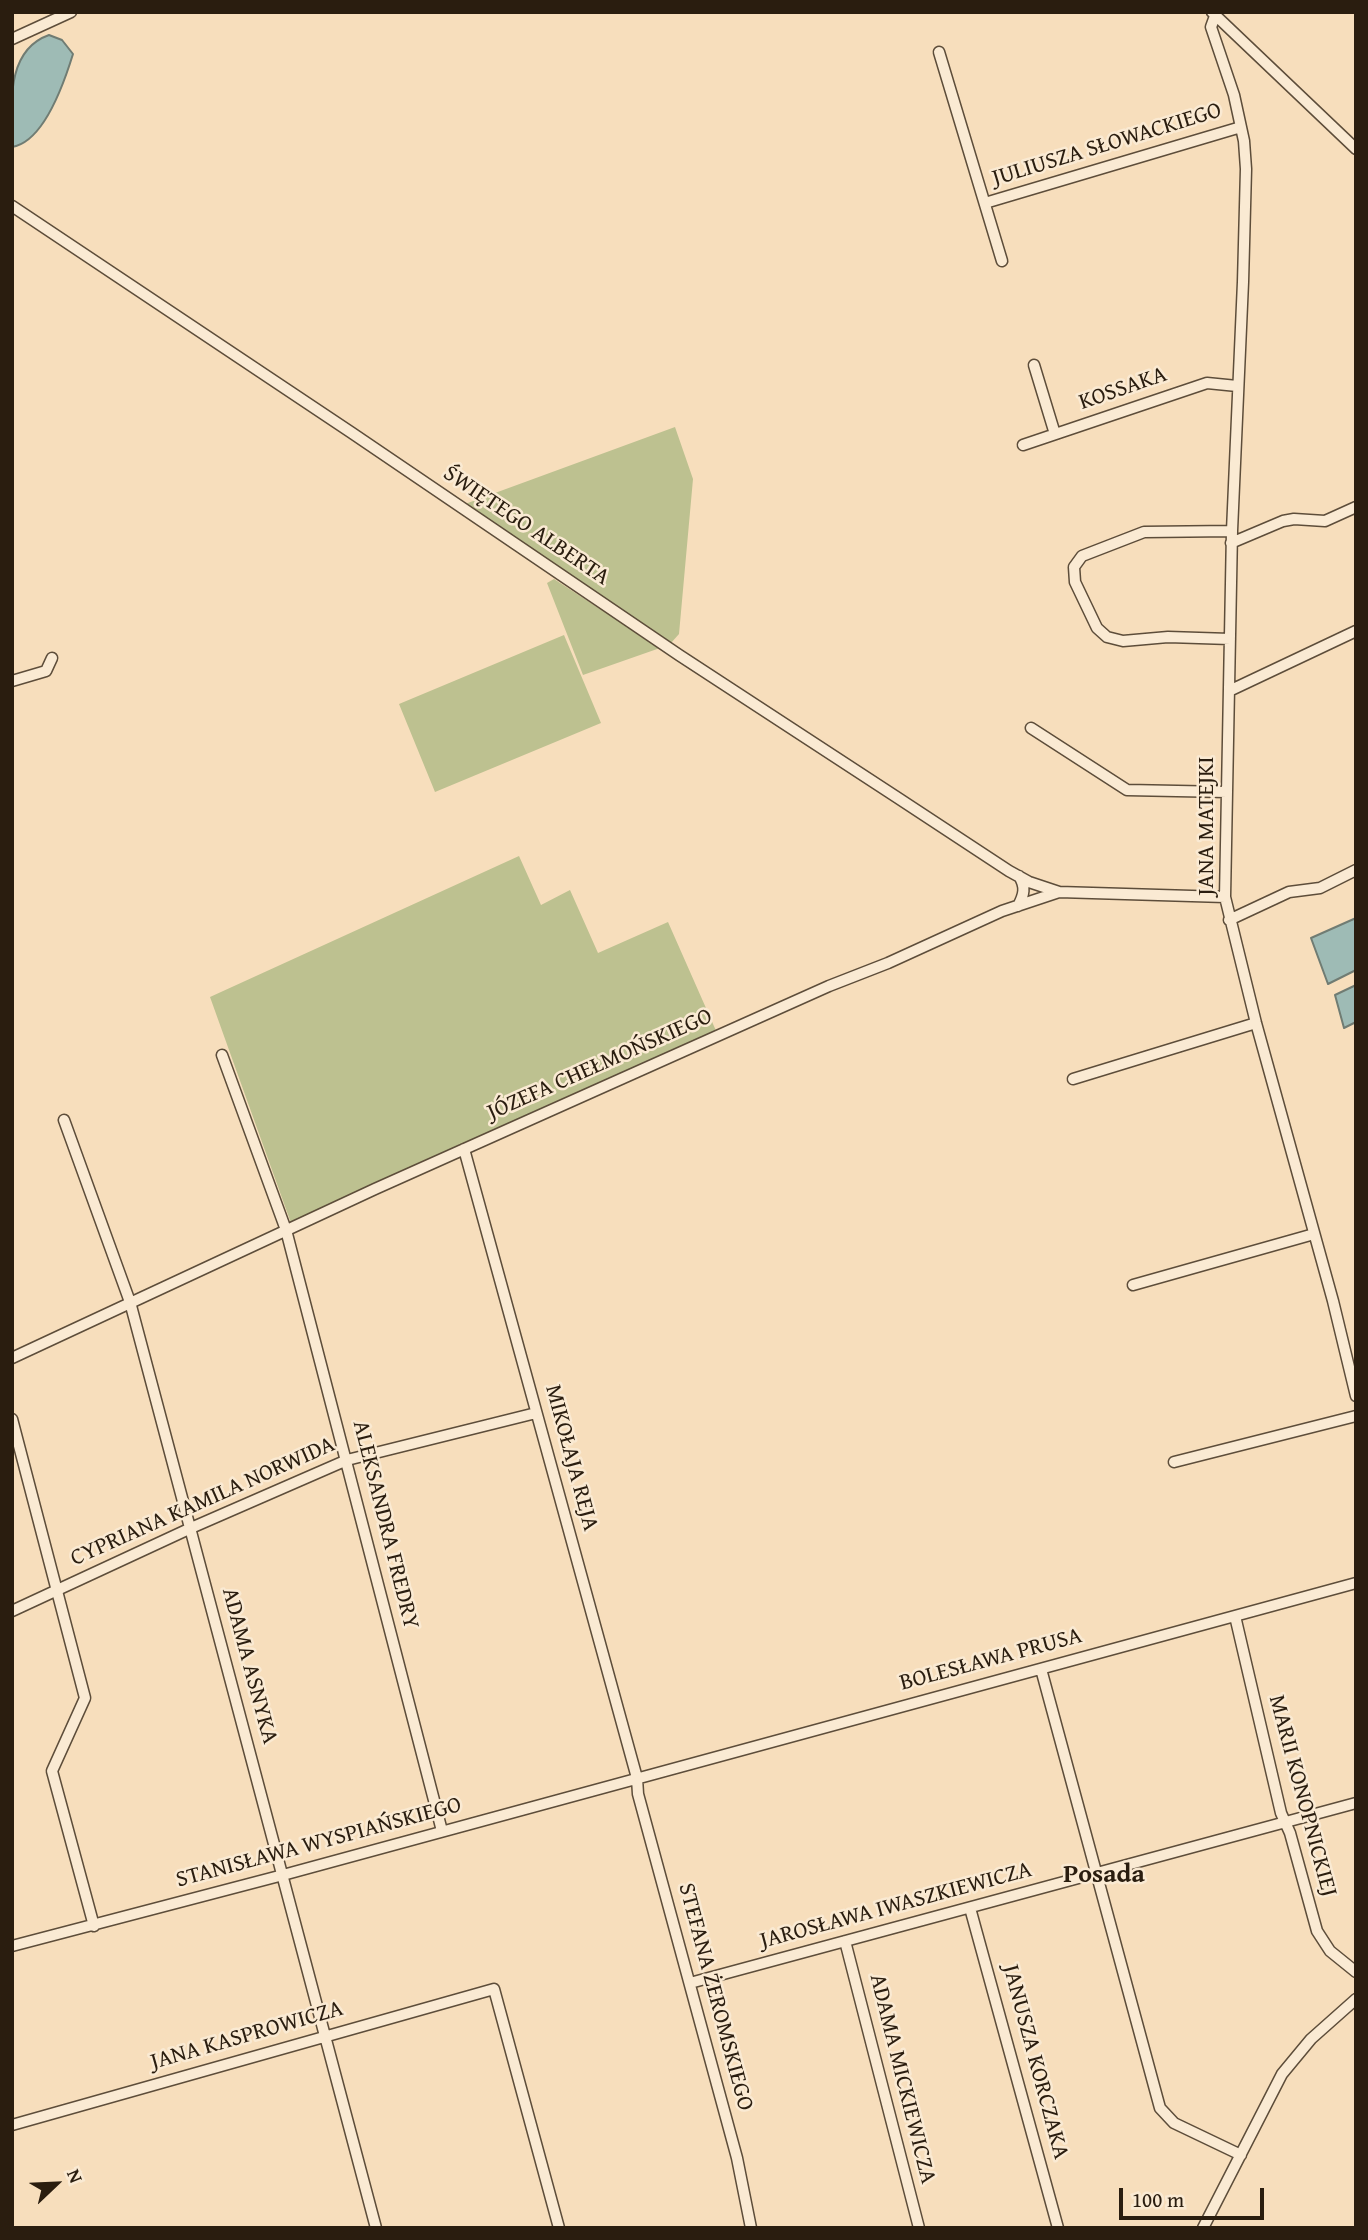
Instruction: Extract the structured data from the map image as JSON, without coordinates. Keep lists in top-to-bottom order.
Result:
{
  "streets": {
    "street": [
      "JULIUSZA SŁOWACKIEGO",
      "KOSSAKA",
      "ŚWIĘTEGO ALBERTA",
      "JANA MATEJKI",
      "JÓZEFA CHEŁMOŃSKIEGO",
      "MIKOŁAJA REJA",
      "CYPRIANA KAMILA NORWIDA",
      "ALEKSANDRA FREDRY",
      "BOLESŁAWA PRUSA",
      "ADAMA ASNYKA",
      "MARII KONOPNICKIEJ",
      "STANISŁAWA WYSPIAŃSKIEGO",
      "JAROSŁAWA IWASZKIEWICZA",
      "STEFANA ŻEROMSKIEGO",
      "JANA KASPROWICZA",
      "JANUSZA KORCZAKA",
      "ADAMA MICKIEWICZA"
    ]
  },
  "crossings": [
    ["JULIUSZA SŁOWACKIEGO", "JANA MATEJKI"],
    ["KOSSAKA", "JANA MATEJKI"],
    ["ŚWIĘTEGO ALBERTA", "JÓZEFA CHEŁMOŃSKIEGO"],
    ["JANA MATEJKI", "JÓZEFA CHEŁMOŃSKIEGO"],
    ["JÓZEFA CHEŁMOŃSKIEGO", "MIKOŁAJA REJA"],
    ["JÓZEFA CHEŁMOŃSKIEGO", "ALEKSANDRA FREDRY"],
    ["JÓZEFA CHEŁMOŃSKIEGO", "ADAMA ASNYKA"],
    ["MIKOŁAJA REJA", "CYPRIANA KAMILA NORWIDA"],
    ["MIKOŁAJA REJA", "BOLESŁAWA PRUSA"],
    ["MIKOŁAJA REJA", "STANISŁAWA WYSPIAŃSKIEGO"],
    ["MIKOŁAJA REJA", "STEFANA ŻEROMSKIEGO"],
    ["CYPRIANA KAMILA NORWIDA", "ALEKSANDRA FREDRY"],
    ["CYPRIANA KAMILA NORWIDA", "ADAMA ASNYKA"],
    ["ALEKSANDRA FREDRY", "STANISŁAWA WYSPIAŃSKIEGO"],
    ["BOLESŁAWA PRUSA", "MARII KONOPNICKIEJ"],
    ["BOLESŁAWA PRUSA", "STANISŁAWA WYSPIAŃSKIEGO"],
    ["BOLESŁAWA PRUSA", "STEFANA ŻEROMSKIEGO"],
    ["ADAMA ASNYKA", "STANISŁAWA WYSPIAŃSKIEGO"],
    ["ADAMA ASNYKA", "JANA KASPROWICZA"],
    ["MARII KONOPNICKIEJ", "JAROSŁAWA IWASZKIEWICZA"],
    ["STANISŁAWA WYSPIAŃSKIEGO", "STEFANA ŻEROMSKIEGO"],
    ["JAROSŁAWA IWASZKIEWICZA", "STEFANA ŻEROMSKIEGO"],
    ["JAROSŁAWA IWASZKIEWICZA", "JANUSZA KORCZAKA"],
    ["JAROSŁAWA IWASZKIEWICZA", "ADAMA MICKIEWICZA"]
  ],
  "districts": ["Posada"],
  "scale_bar": "100 m",
  "north": "top right"
}
